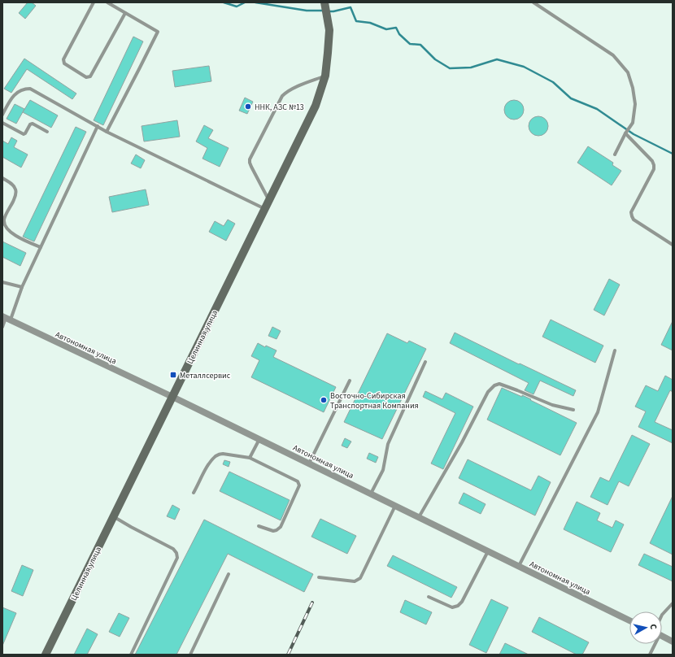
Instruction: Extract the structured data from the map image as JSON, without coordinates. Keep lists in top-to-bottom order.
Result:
{
  "streets": {
    "street": ["Целинная улица", "Автономная улица"]
  },
  "crossings": [
    ["Целинная улица", "Автономная улица"]
  ],
  "places": {
    "other": ["ННК, АЗС №13", "Восточно-Сибирская Транспортная Компания"],
    "transit": ["Металлсервис"]
  },
  "north": "right"
}
